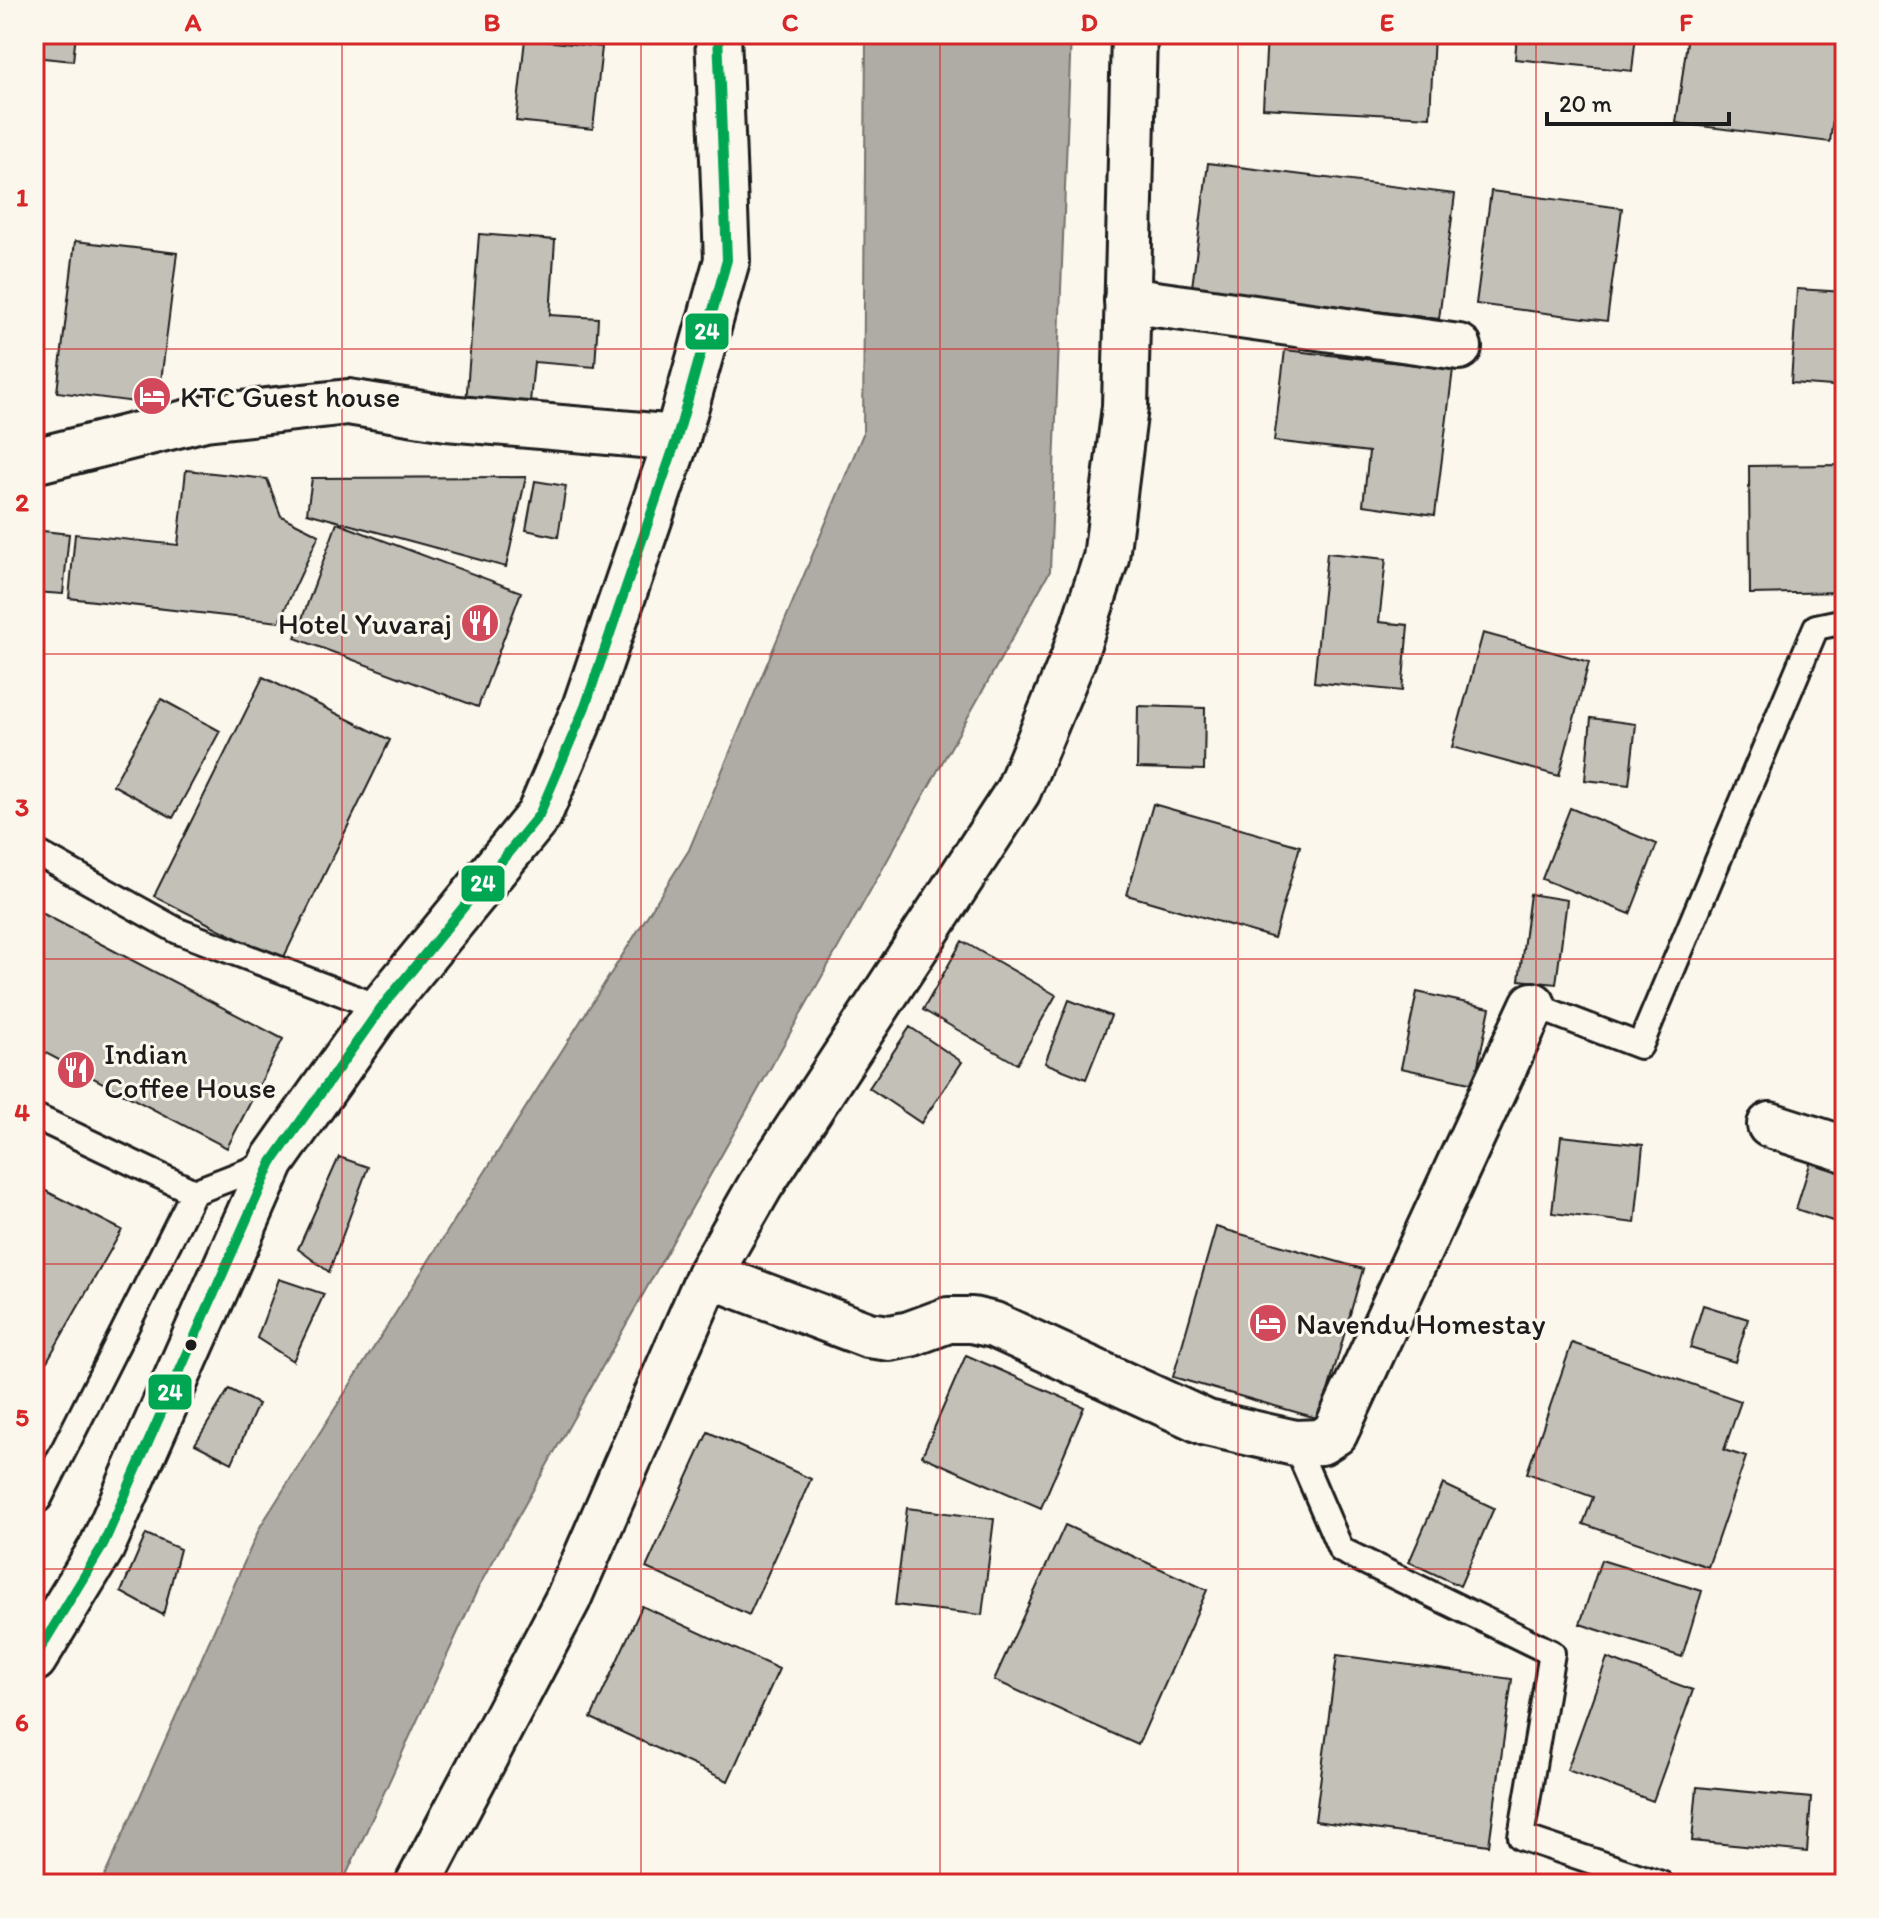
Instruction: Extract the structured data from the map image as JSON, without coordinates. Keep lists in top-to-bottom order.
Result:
{
  "places": {
    "hotel": ["KTC Guest house", "Navendu Homestay"],
    "restaurant": ["Hotel Yuvaraj", "Indian Coffee House"]
  },
  "lines": ["transit line 24"],
  "scale_bar": "20 m",
  "grid": {
    "columns": [
      "A",
      "B",
      "C",
      "D",
      "E",
      "F"
    ],
    "rows": [
      "1",
      "2",
      "3",
      "4",
      "5",
      "6"
    ]
  }
}
